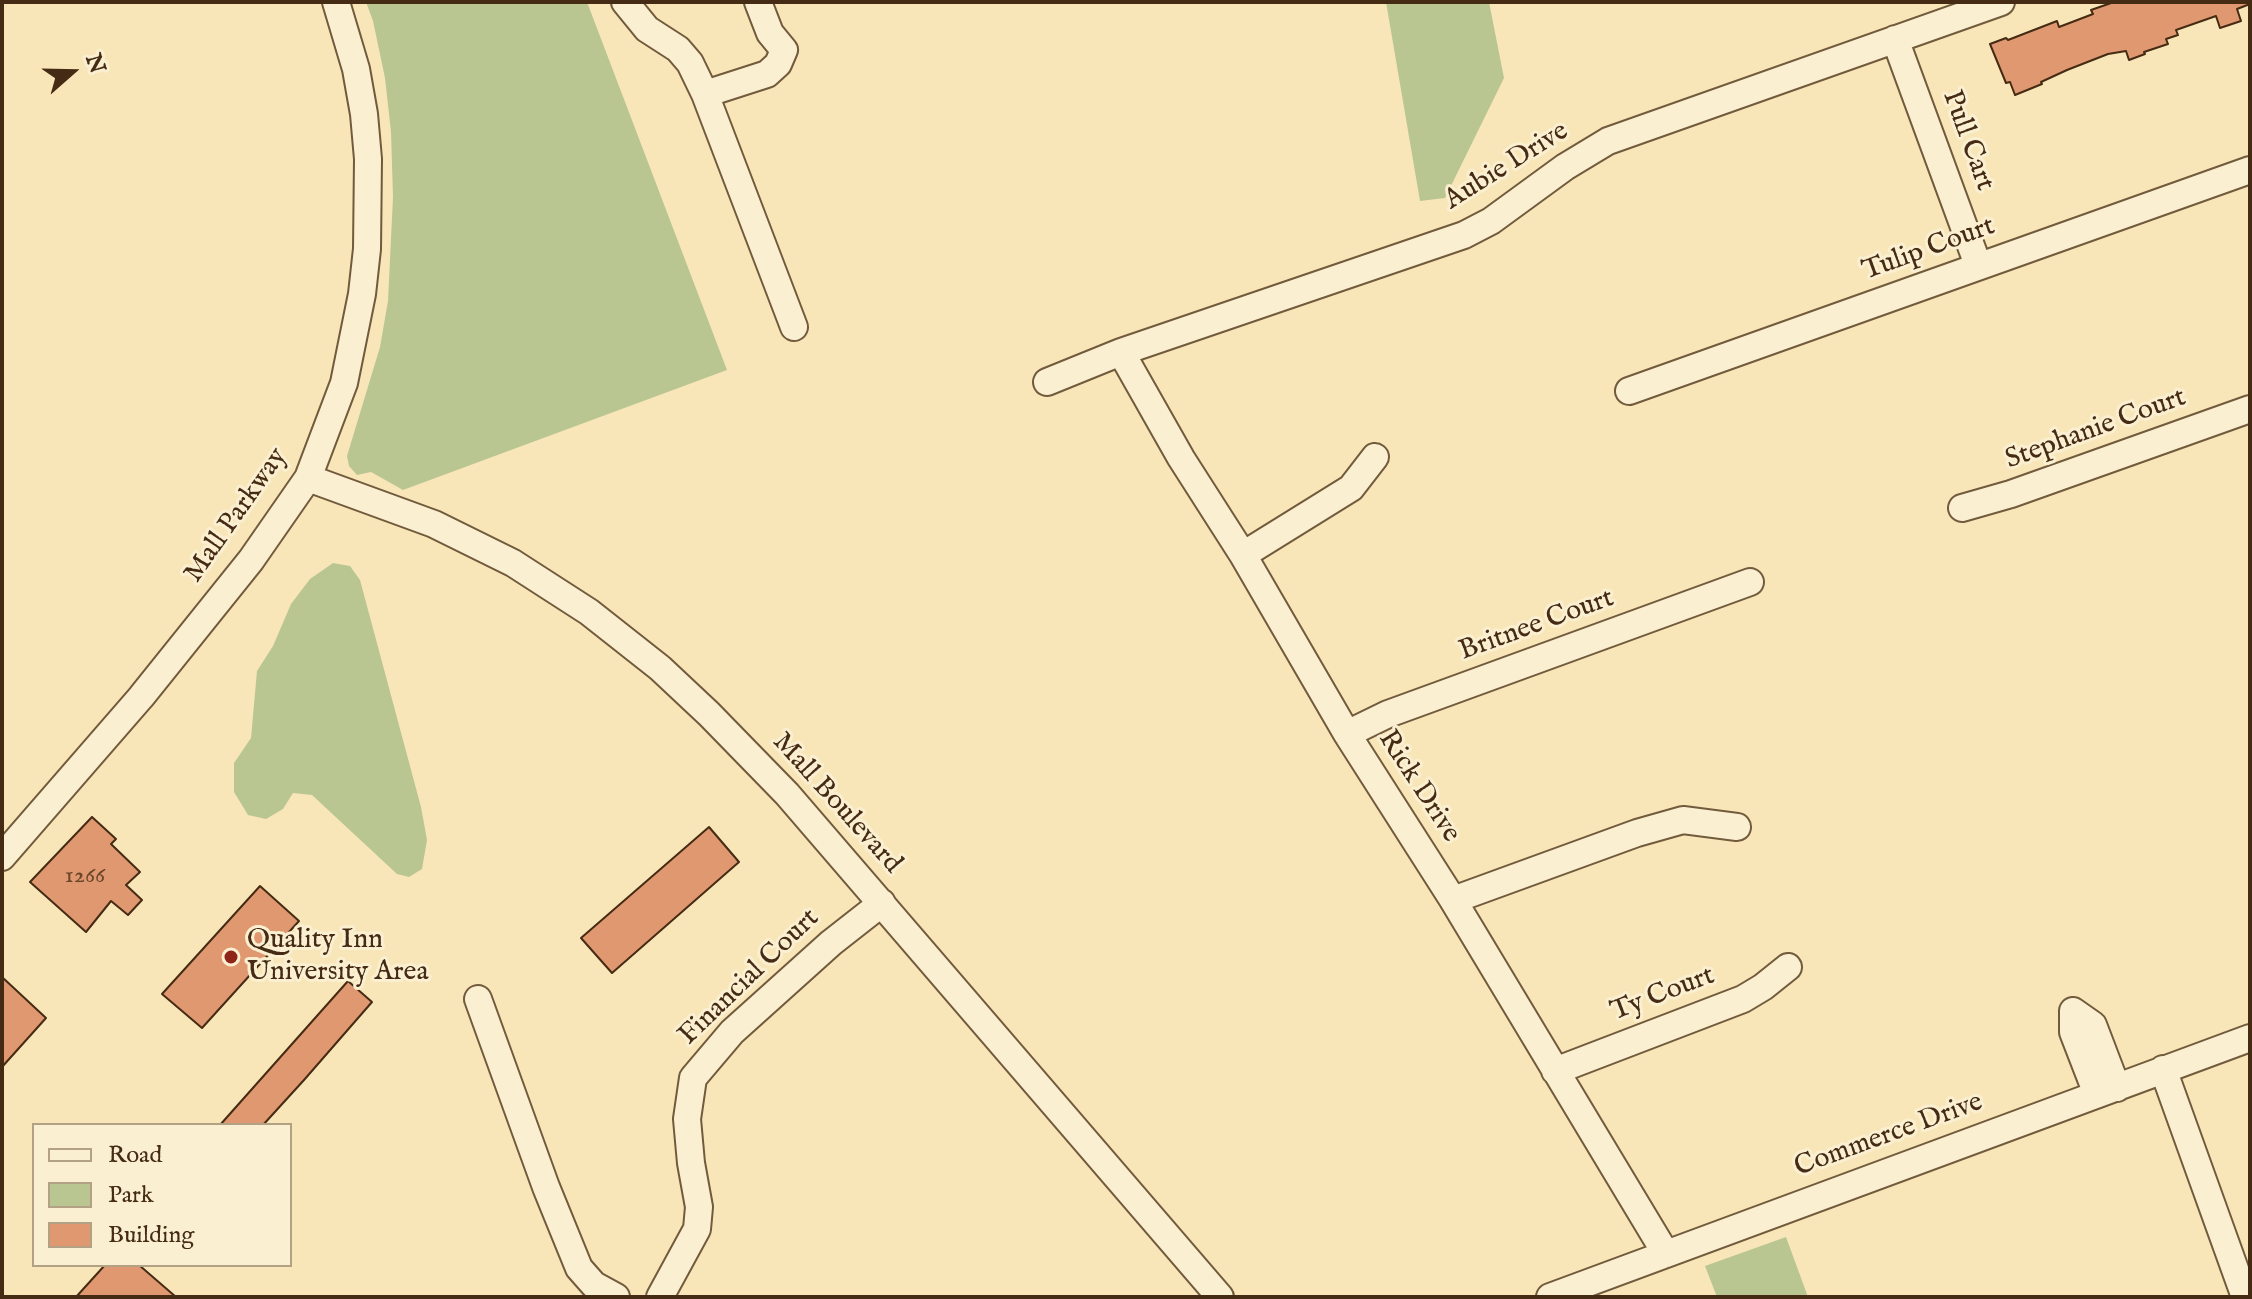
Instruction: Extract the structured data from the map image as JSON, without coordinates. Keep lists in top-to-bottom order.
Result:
{
  "streets": {
    "street": [
      "Pull Cart",
      "Aubie Drive",
      "Tulip Court",
      "Stephanie Court",
      "Mall Parkway",
      "Britnee Court",
      "Rick Drive",
      "Mall Boulevard",
      "Financial Court",
      "Ty Court",
      "Commerce Drive"
    ]
  },
  "crossings": [
    ["Pull Cart", "Aubie Drive"],
    ["Pull Cart", "Tulip Court"],
    ["Aubie Drive", "Rick Drive"],
    ["Mall Parkway", "Mall Boulevard"],
    ["Britnee Court", "Rick Drive"],
    ["Rick Drive", "Ty Court"],
    ["Rick Drive", "Commerce Drive"],
    ["Mall Boulevard", "Financial Court"]
  ],
  "places": ["Quality Inn University Area"],
  "house_numbers": ["1266"],
  "legend": ["Road", "Park", "Building"],
  "north": "right"
}
